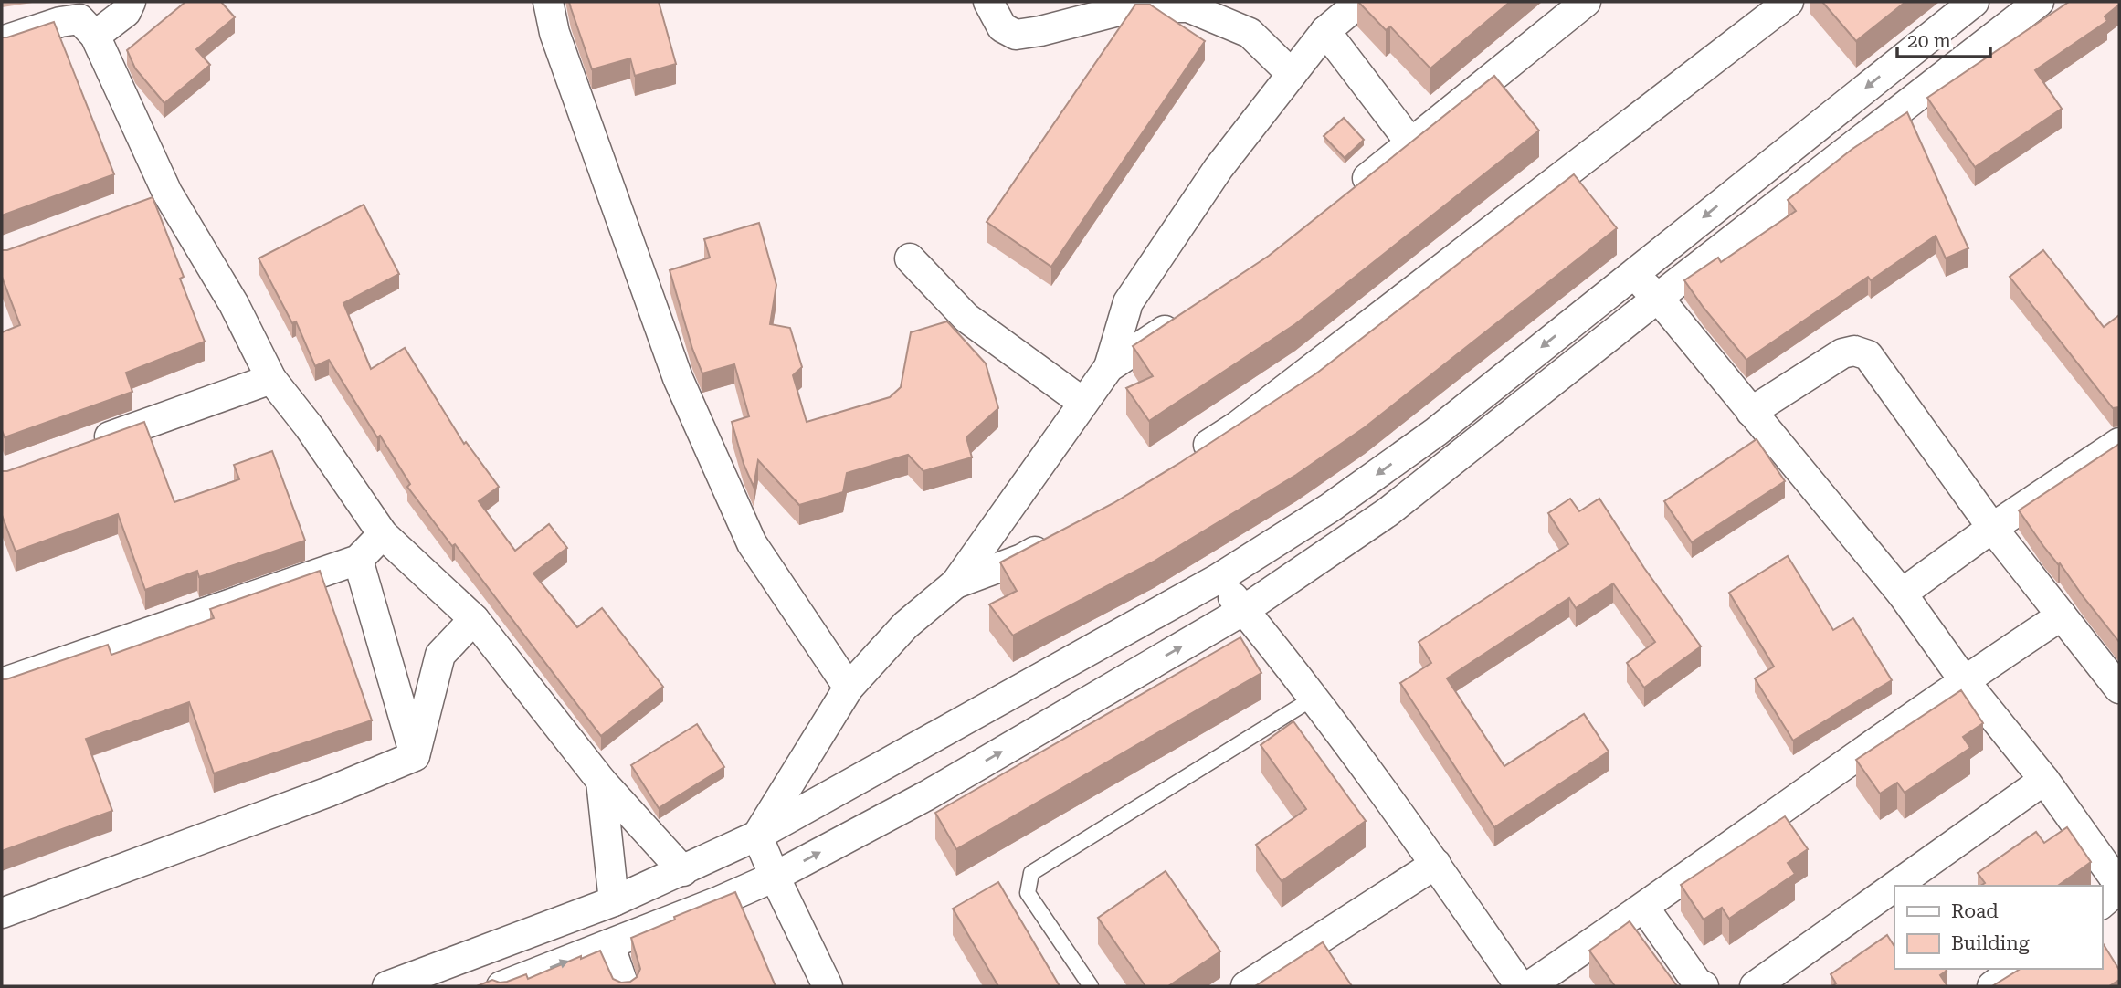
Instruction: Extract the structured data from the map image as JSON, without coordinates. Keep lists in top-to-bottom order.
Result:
{
  "legend": ["Road", "Building"],
  "scale_bar": "20 m"
}
